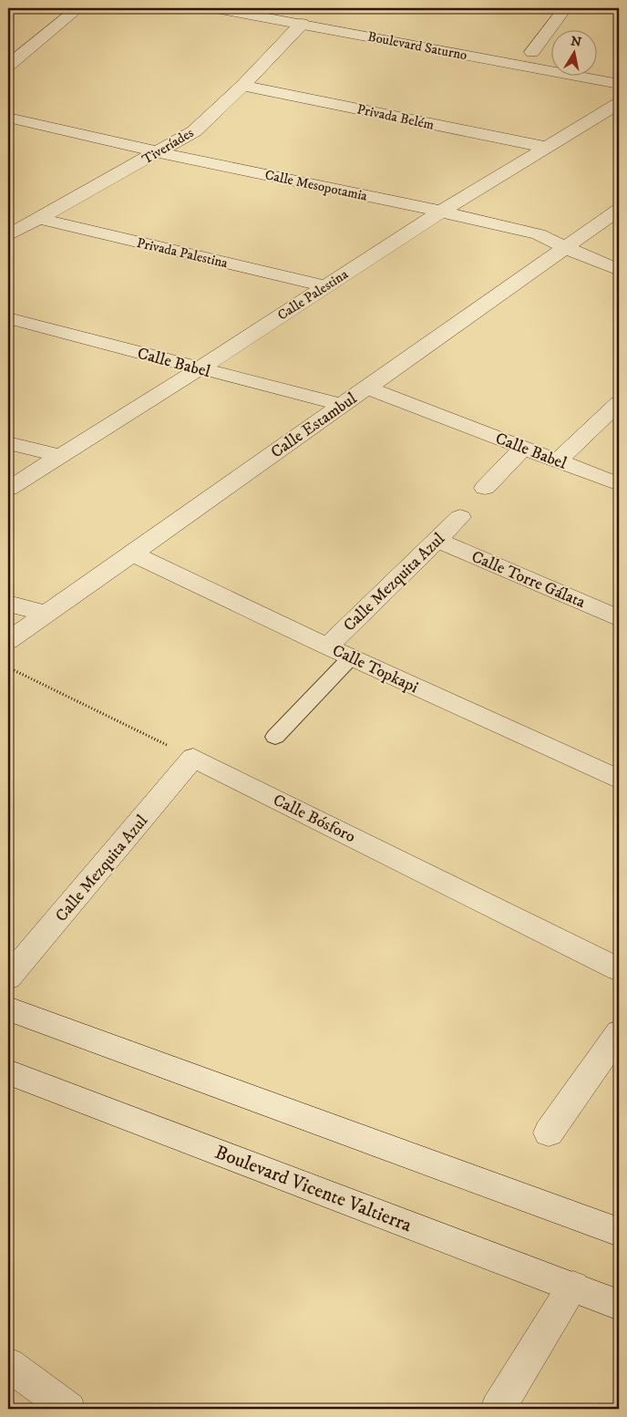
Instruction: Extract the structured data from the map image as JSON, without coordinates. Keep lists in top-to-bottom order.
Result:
{
  "streets": {
    "street": [
      "Boulevard Saturno",
      "Privada Belém",
      "Tiveríades",
      "Calle Mesopotamia",
      "Privada Palestina",
      "Calle Palestina",
      "Calle Babel",
      "Calle Estambul",
      "Calle Torre Gálata",
      "Calle Mezquita Azul",
      "Calle Topkapi",
      "Calle Bósforo",
      "Boulevard Vicente Valtierra"
    ]
  },
  "crossings": [
    ["Boulevard Saturno", "Tiveríades"],
    ["Privada Belém", "Tiveríades"],
    ["Privada Belém", "Calle Palestina"],
    ["Tiveríades", "Calle Mesopotamia"],
    ["Tiveríades", "Privada Palestina"],
    ["Calle Mesopotamia", "Calle Palestina"],
    ["Calle Mesopotamia", "Calle Estambul"],
    ["Privada Palestina", "Calle Palestina"],
    ["Calle Palestina", "Calle Babel"],
    ["Calle Babel", "Calle Estambul"],
    ["Calle Estambul", "Calle Topkapi"],
    ["Calle Torre Gálata", "Calle Mezquita Azul"],
    ["Calle Mezquita Azul", "Calle Topkapi"],
    ["Calle Mezquita Azul", "Calle Bósforo"]
  ],
  "north": "top"
}
